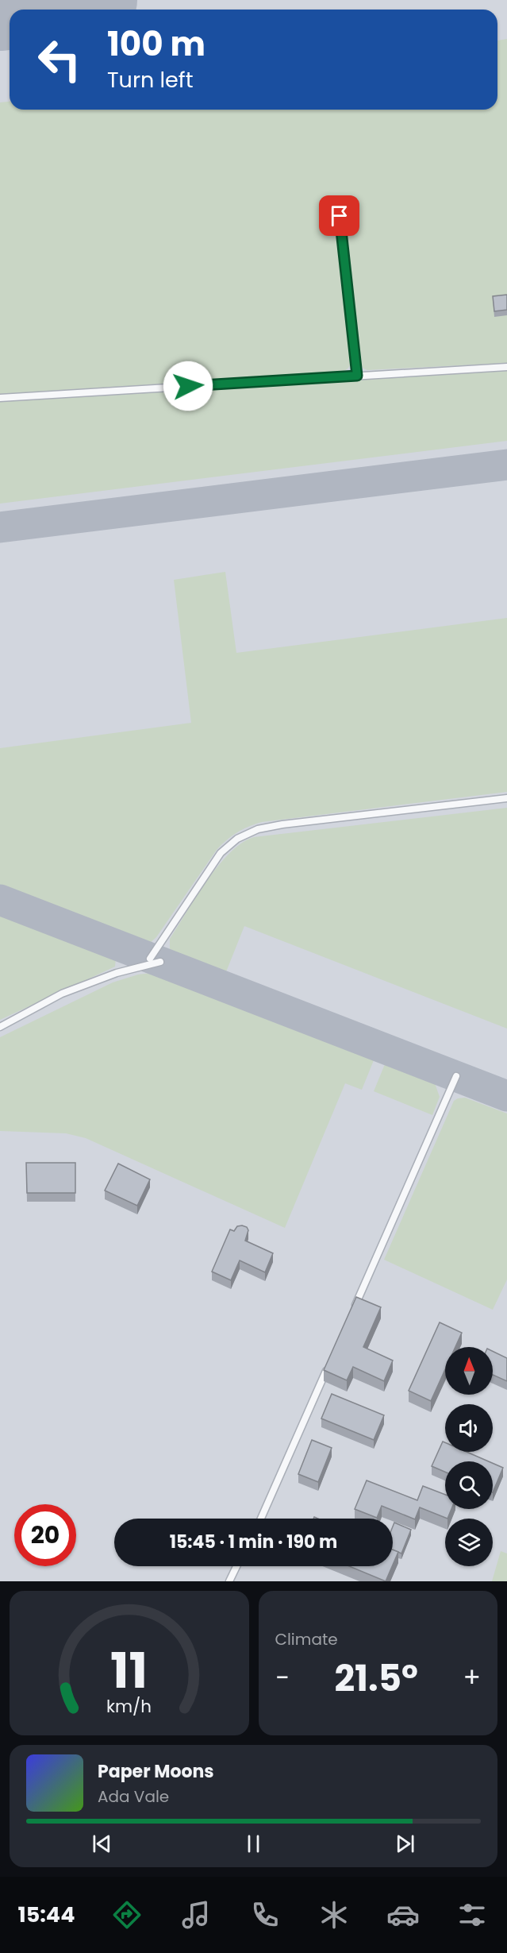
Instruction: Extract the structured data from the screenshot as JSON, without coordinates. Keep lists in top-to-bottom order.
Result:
{
  "north": "top",
  "page": {
    "turn": ["100 m", "Turn left"],
    "limit": "20",
    "trip": "15:45 · 1 min · 190 m",
    "tile": "Climate",
    "heat": ["−", "21.5°", "+"],
    "song": ["Paper Moons", "Ada Vale"],
    "tabs": "15:44",
    "gauge": ["11", "km/h"]
  }
}
